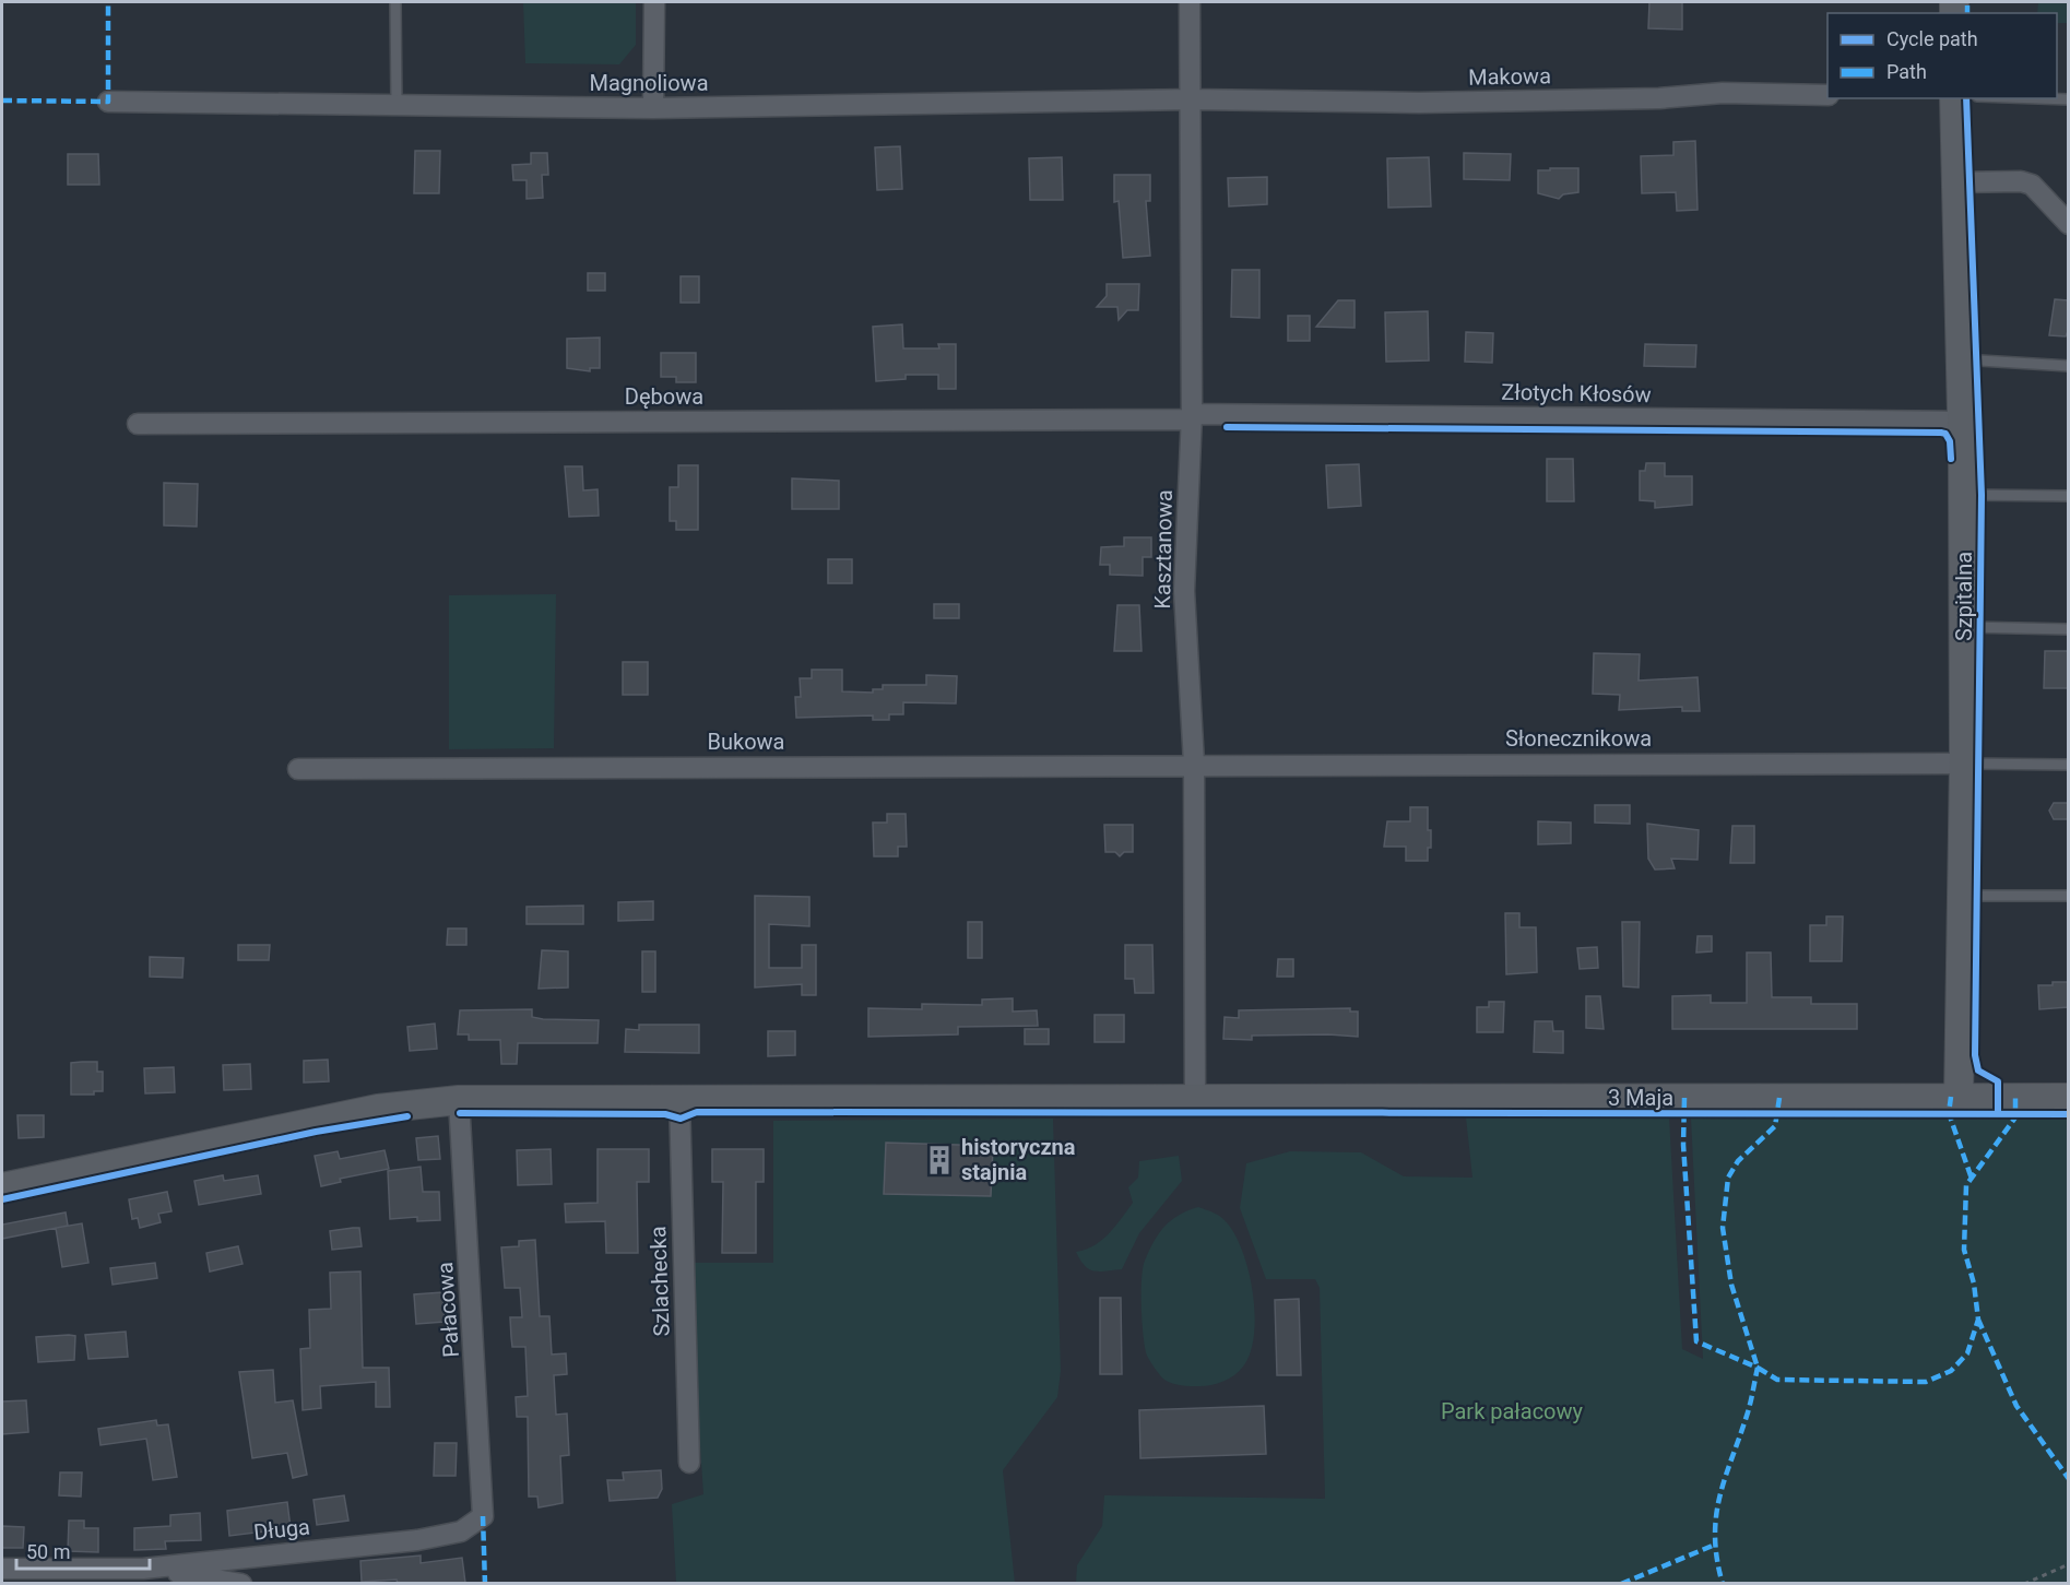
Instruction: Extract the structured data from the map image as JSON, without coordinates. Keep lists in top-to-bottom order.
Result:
{
  "streets": {
    "street": [
      "Makowa",
      "Magnoliowa",
      "Złotych Kłosów",
      "Dębowa",
      "Kasztanowa",
      "Szpitalna",
      "Słonecznikowa",
      "Bukowa",
      "3 Maja",
      "Szlachecka",
      "Pałacowa",
      "Długa"
    ]
  },
  "crossings": [
    ["Makowa", "Magnoliowa"],
    ["Makowa", "Kasztanowa"],
    ["Magnoliowa", "Kasztanowa"],
    ["Złotych Kłosów", "Dębowa"],
    ["Złotych Kłosów", "Kasztanowa"],
    ["Złotych Kłosów", "Szpitalna"],
    ["Dębowa", "Kasztanowa"],
    ["Kasztanowa", "Słonecznikowa"],
    ["Kasztanowa", "Bukowa"],
    ["Kasztanowa", "3 Maja"],
    ["Szpitalna", "Słonecznikowa"],
    ["Szpitalna", "3 Maja"],
    ["Słonecznikowa", "Bukowa"],
    ["3 Maja", "Szlachecka"],
    ["3 Maja", "Pałacowa"],
    ["Pałacowa", "Długa"]
  ],
  "parks": ["Park pałacowy"],
  "places": {
    "building": ["historyczna stajnia"]
  },
  "legend": ["Cycle path", "Path"],
  "scale_bar": "50 m"
}
